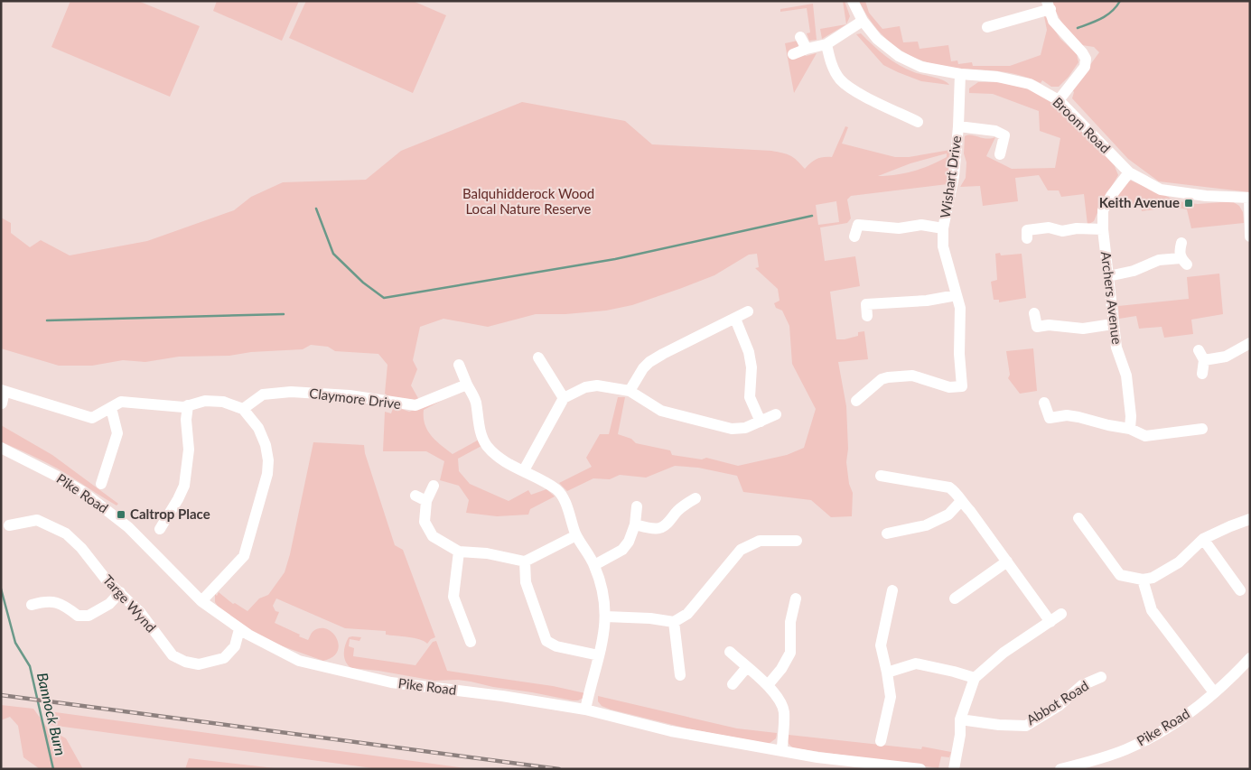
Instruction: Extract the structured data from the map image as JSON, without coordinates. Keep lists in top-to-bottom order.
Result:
{
  "streets": {
    "street": [
      "Broom Road",
      "Wishart Drive",
      "Archers Avenue",
      "Claymore Drive",
      "Pike Road",
      "Targe Wynd",
      "Abbot Road"
    ]
  },
  "crossings": [
    ["Broom Road", "Wishart Drive"],
    ["Broom Road", "Archers Avenue"],
    ["Pike Road", "Targe Wynd"]
  ],
  "water": ["Bannock Burn"],
  "parks": ["Balquhidderock Wood Local Nature Reserve"],
  "places": {
    "transit": ["Keith Avenue", "Caltrop Place"]
  }
}
